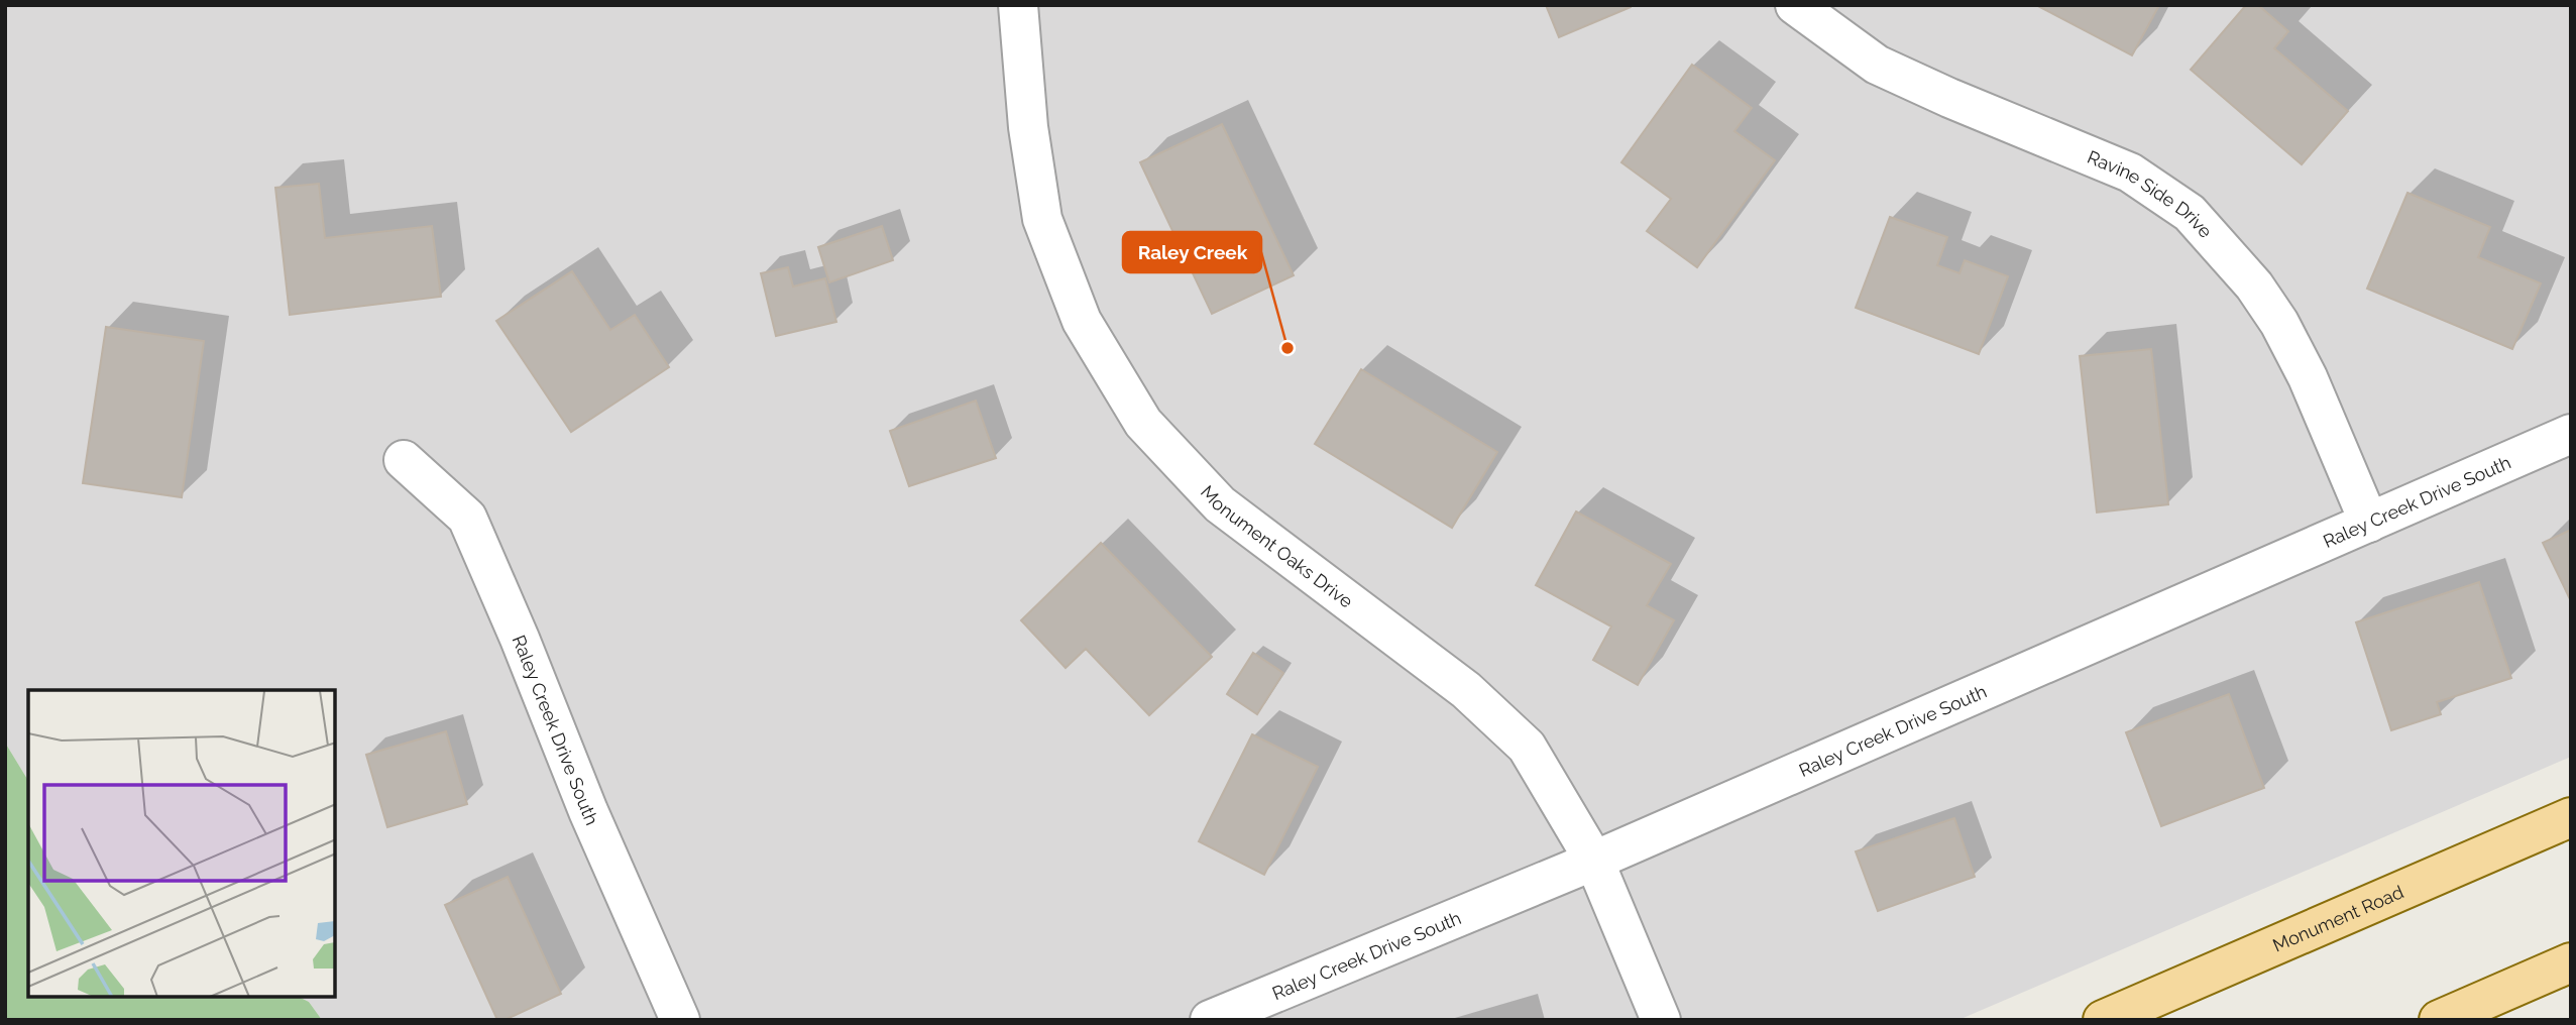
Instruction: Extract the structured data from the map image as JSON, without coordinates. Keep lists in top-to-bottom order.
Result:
{
  "streets": {
    "main road": ["Monument Road"],
    "street": ["Ravine Side Drive", "Raley Creek Drive South", "Monument Oaks Drive"]
  },
  "crossings": [
    ["Ravine Side Drive", "Raley Creek Drive South"],
    ["Raley Creek Drive South", "Monument Oaks Drive"]
  ],
  "places": ["Raley Creek"]
}
